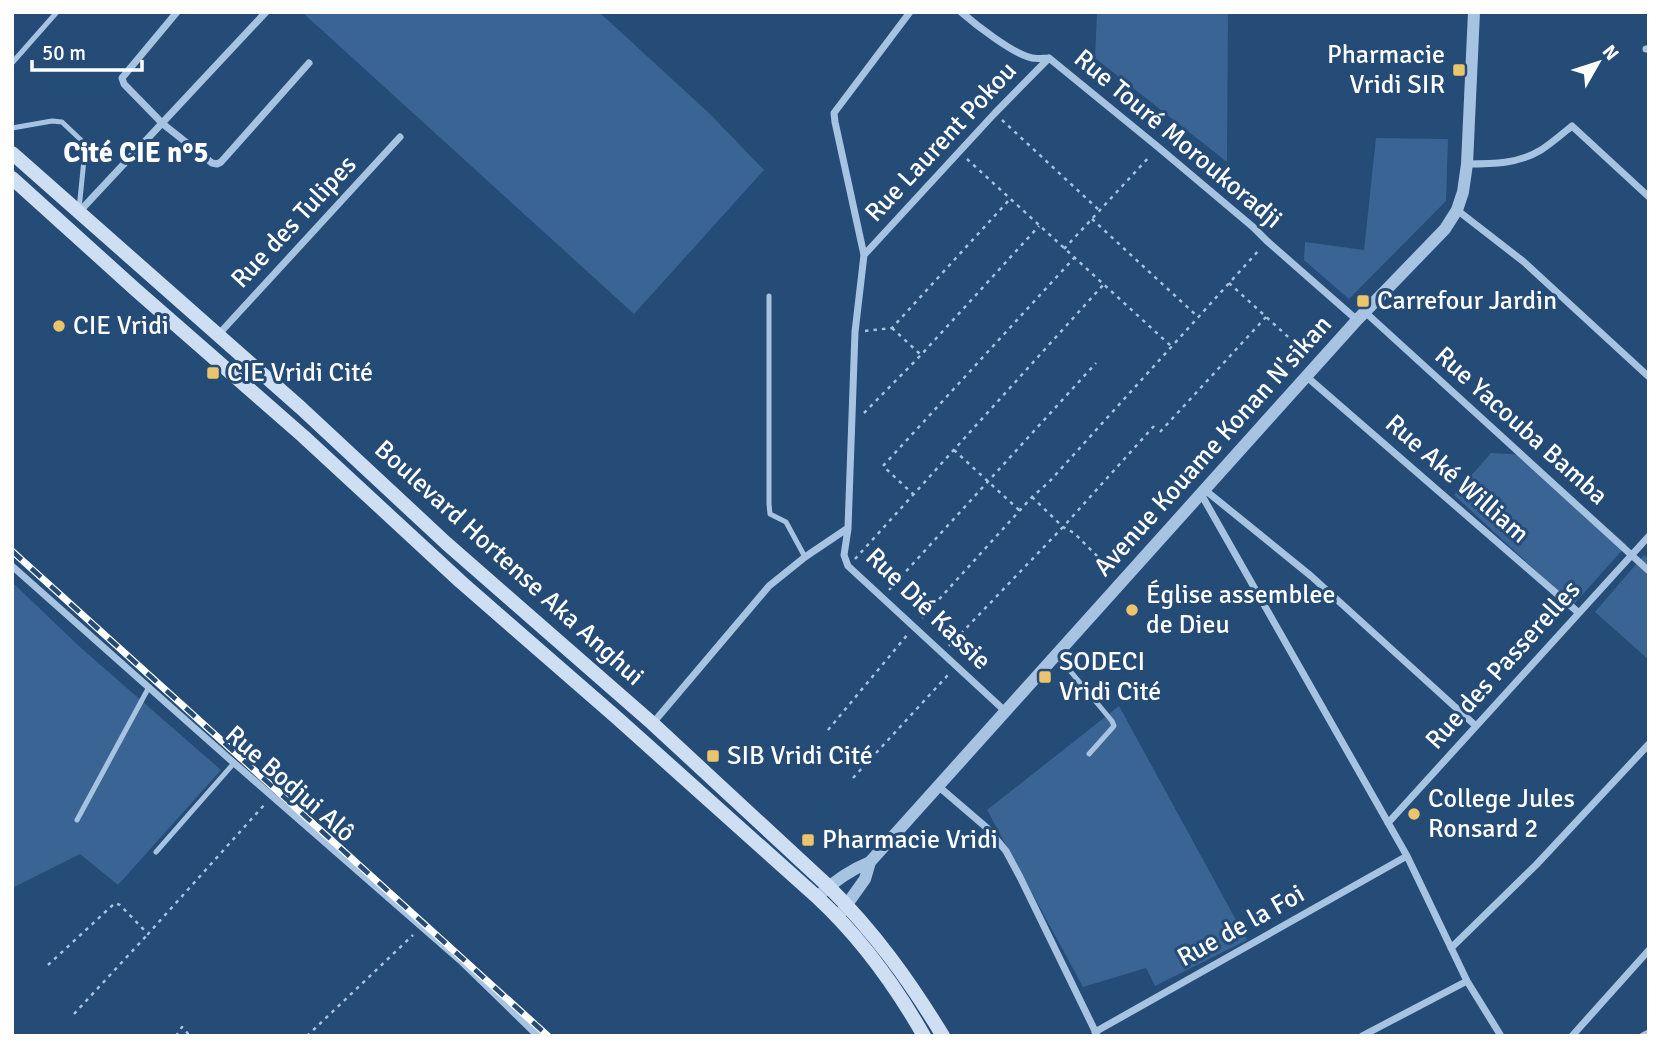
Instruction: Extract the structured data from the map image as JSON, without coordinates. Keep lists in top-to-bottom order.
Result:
{
  "streets": {
    "main road": ["Boulevard Hortense Aka Anghui"],
    "street": [
      "Rue Touré Moroukoradji",
      "Rue Laurent Pokou",
      "Rue des Tulipes",
      "Rue Yacouba Bamba",
      "Avenue Kouame Konan N'sikan",
      "Rue Aké William",
      "Rue Dié Kassie",
      "Rue des Passerelles",
      "Rue Bodjui Alô",
      "Rue de la Foi"
    ]
  },
  "crossings": [
    ["Rue Touré Moroukoradji", "Rue Laurent Pokou"],
    ["Rue Touré Moroukoradji", "Rue Yacouba Bamba"],
    ["Rue Touré Moroukoradji", "Avenue Kouame Konan N'sikan"],
    ["Rue des Tulipes", "Boulevard Hortense Aka Anghui"],
    ["Rue Yacouba Bamba", "Avenue Kouame Konan N'sikan"],
    ["Rue Yacouba Bamba", "Rue des Passerelles"],
    ["Avenue Kouame Konan N'sikan", "Rue Aké William"],
    ["Avenue Kouame Konan N'sikan", "Boulevard Hortense Aka Anghui"],
    ["Avenue Kouame Konan N'sikan", "Rue Dié Kassie"],
    ["Rue Aké William", "Rue des Passerelles"]
  ],
  "districts": ["Cité CIE n°5"],
  "places": {
    "transit": [
      "Pharmacie Vridi SIR",
      "Carrefour Jardin",
      "CIE Vridi Cité",
      "SODECI Vridi Cité",
      "SIB Vridi Cité",
      "Pharmacie Vridi"
    ],
    "other": ["CIE Vridi", "Église assemblee de Dieu", "College Jules Ronsard 2"]
  },
  "scale_bar": "50 m",
  "north": "top right"
}
